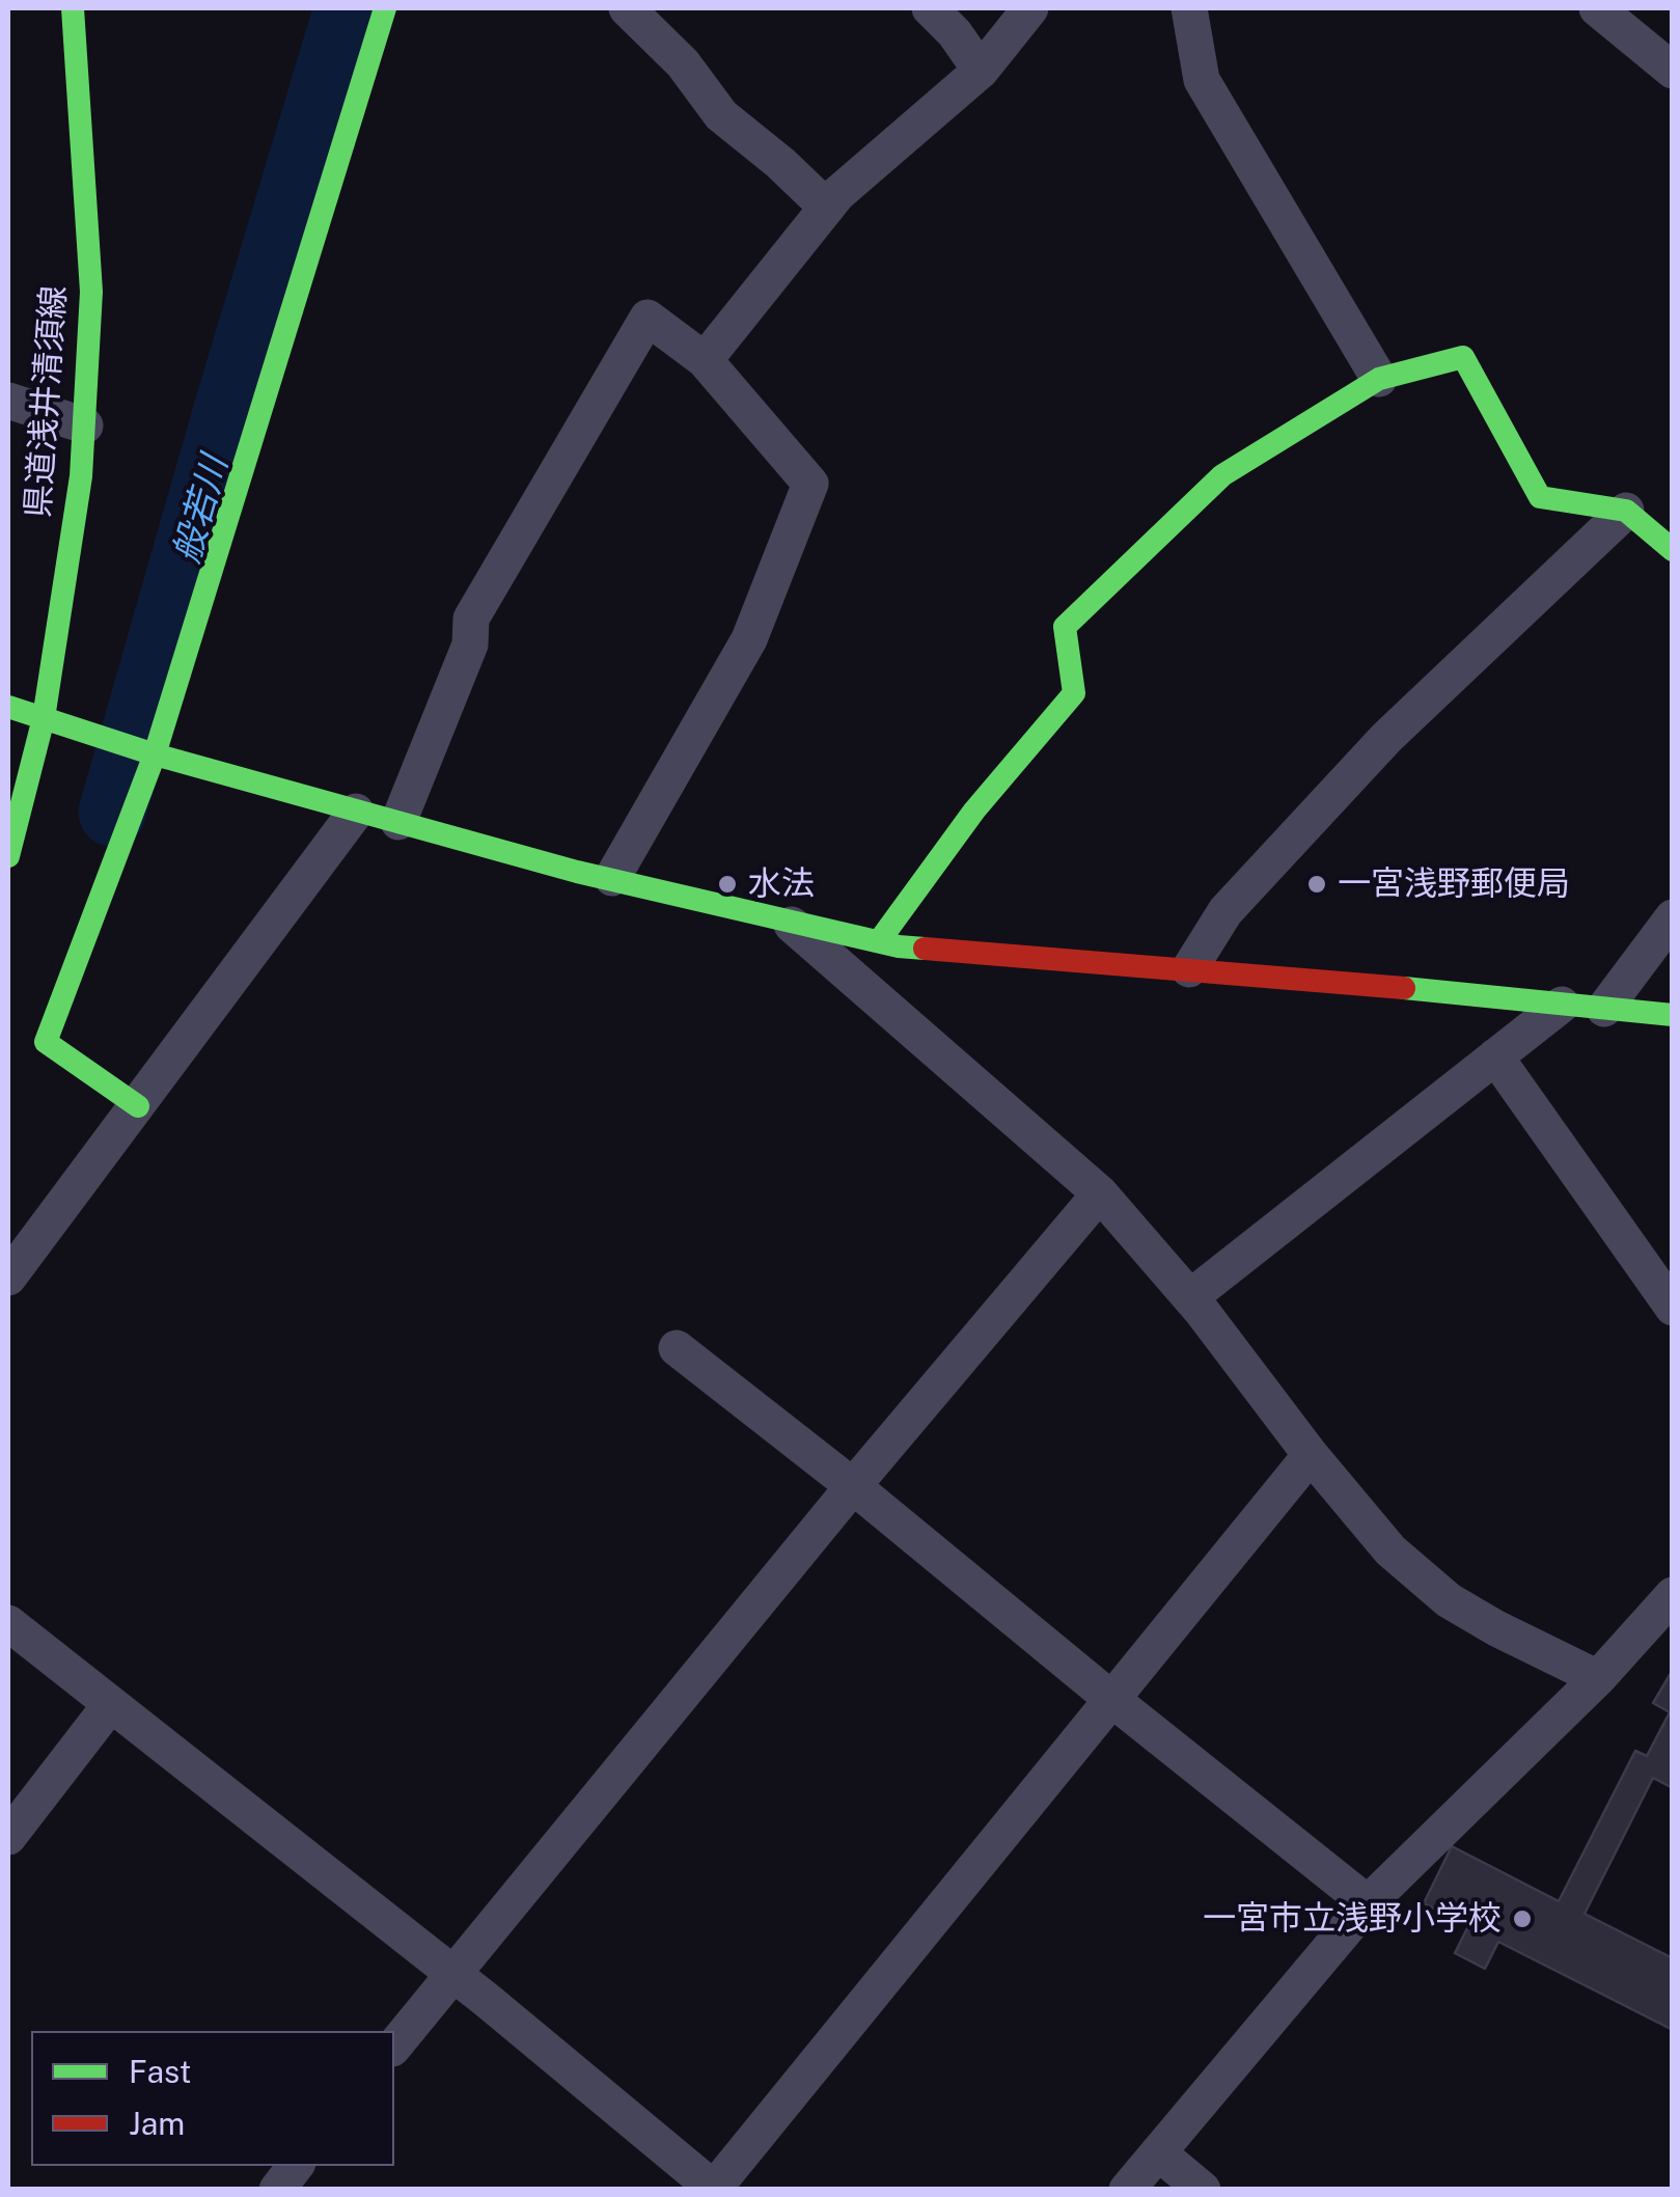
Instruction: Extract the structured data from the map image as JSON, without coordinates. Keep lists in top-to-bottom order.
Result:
{
  "streets": {
    "street": ["県道浅井清須線"]
  },
  "water": ["般若川"],
  "places": ["水法", "一宮浅野郵便局", "一宮市立浅野小学校"],
  "legend": ["Fast", "Jam"]
}
